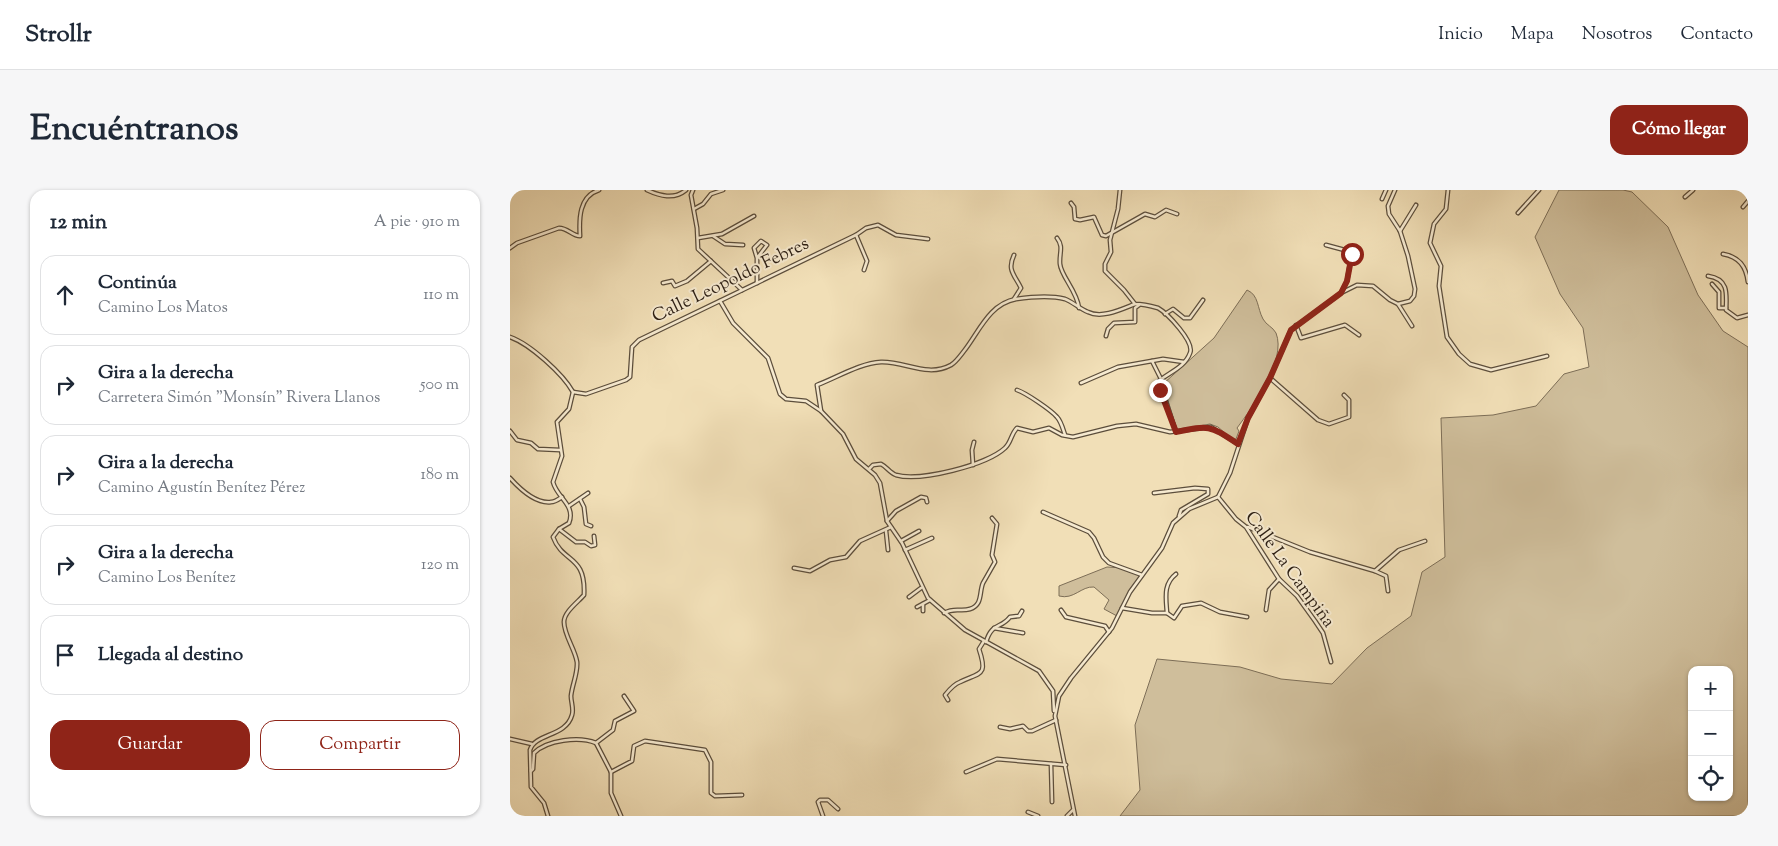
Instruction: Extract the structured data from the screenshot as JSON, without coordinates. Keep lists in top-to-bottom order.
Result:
{
  "streets": {
    "street": ["Calle Leopoldo Febres", "Calle La Campiña"]
  },
  "page": {
    "header": "Strollr",
    "nav": [
      "Inicio",
      "Mapa",
      "Nosotros",
      "Contacto"
    ],
    "title": "Encuéntranos",
    "buttons": [
      "Cómo llegar",
      ["Guardar", "Compartir"]
    ],
    "heading": ["12 min", "A pie · 910 m"],
    "list": [
      ["Continúa", "Camino Los Matos", "110 m"],
      ["Gira a la derecha", "Carretera Simón \"Monsín\" Rivera Llanos", "500 m"],
      ["Gira a la derecha", "Camino Agustín Benítez Pérez", "180 m"],
      ["Gira a la derecha", "Camino Los Benítez", "120 m"],
      "Llegada al destino"
    ],
    "map_buttons": ["+", "−"]
  }
}
